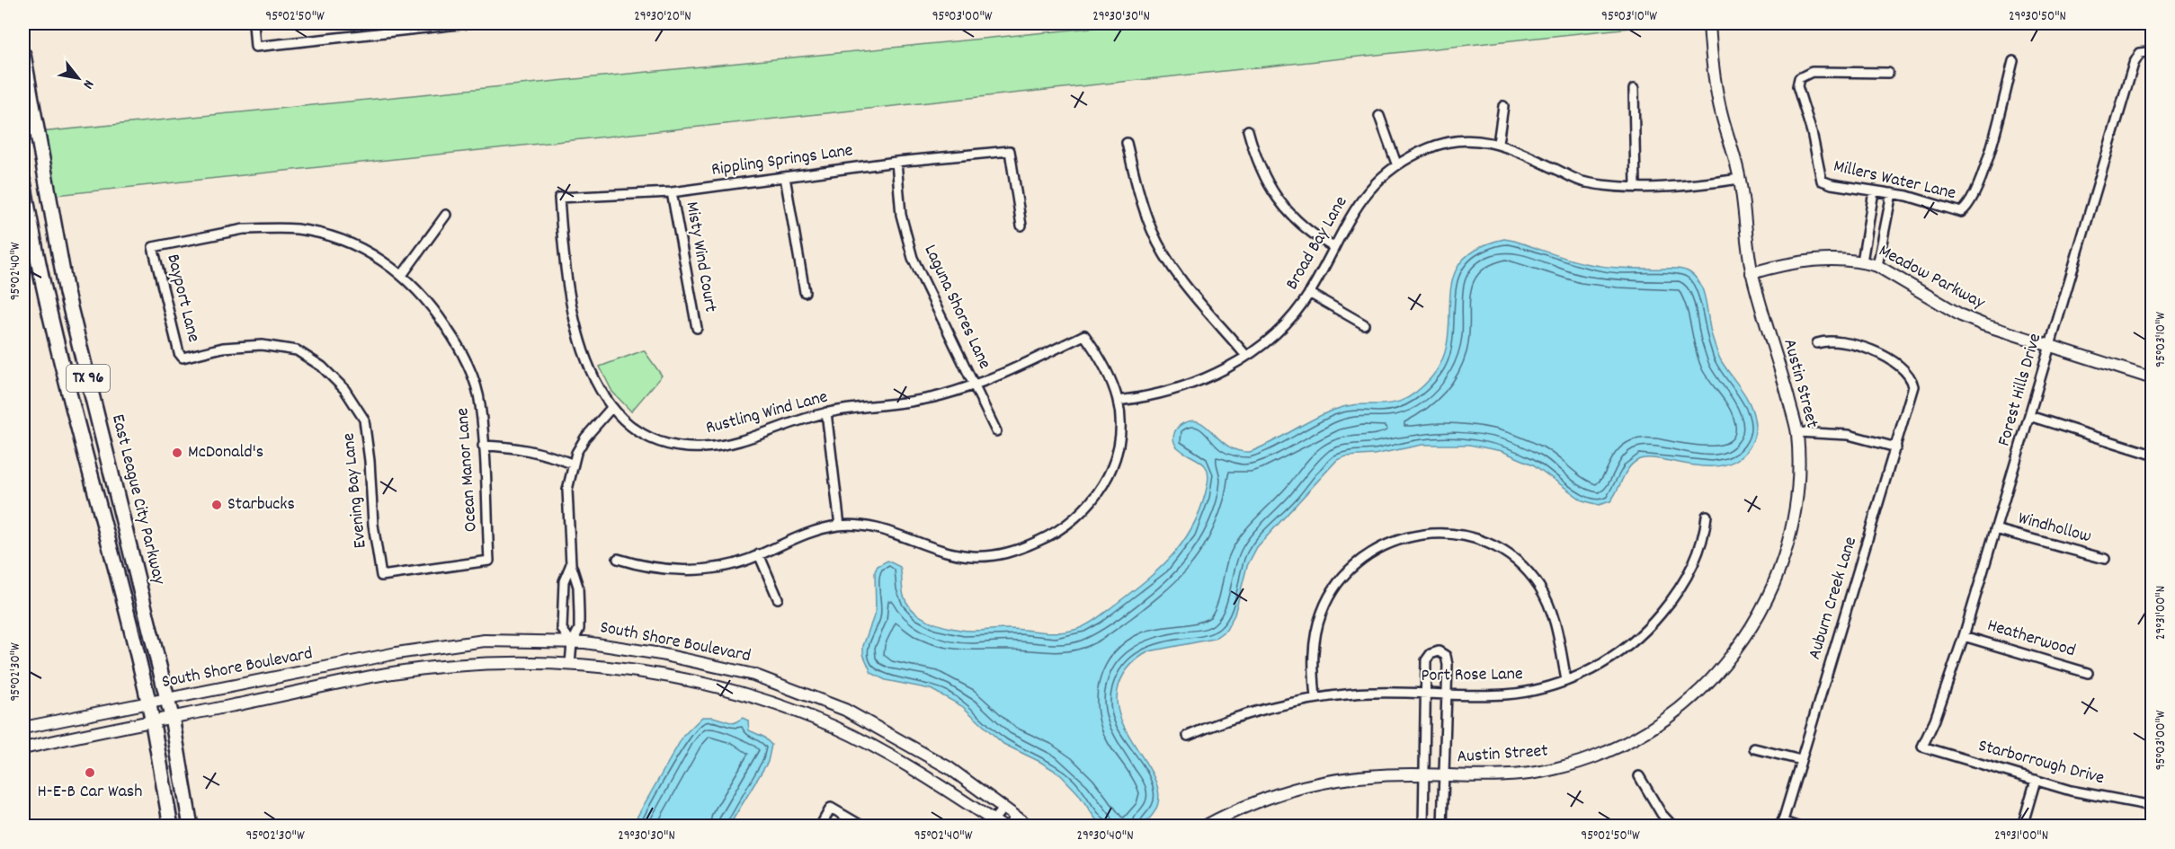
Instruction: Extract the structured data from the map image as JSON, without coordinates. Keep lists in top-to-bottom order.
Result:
{
  "streets": {
    "main road": ["TX 96", "East League City Parkway"],
    "street": [
      "Rippling Springs Lane",
      "Millers Water Lane",
      "Broad Bay Lane",
      "Misty Wind Court",
      "Meadow Parkway",
      "Bayport Lane",
      "Laguna Shores Lane",
      "Austin Street",
      "Forest Hills Drive",
      "Rustling Wind Lane",
      "Ocean Manor Lane",
      "Evening Bay Lane",
      "Windhollow",
      "Auburn Creek Lane",
      "Heatherwood",
      "South Shore Boulevard",
      "Port Rose Lane",
      "Starborrough Drive"
    ]
  },
  "crossings": [
    ["Rippling Springs Lane", "Misty Wind Court"],
    ["Rippling Springs Lane", "Laguna Shores Lane"],
    ["Rippling Springs Lane", "Rustling Wind Lane"],
    ["Broad Bay Lane", "Austin Street"],
    ["Broad Bay Lane", "Rustling Wind Lane"],
    ["Meadow Parkway", "Austin Street"],
    ["Meadow Parkway", "Forest Hills Drive"],
    ["Bayport Lane", "Ocean Manor Lane"],
    ["Bayport Lane", "Evening Bay Lane"],
    ["Laguna Shores Lane", "Rustling Wind Lane"],
    ["TX 96", "South Shore Boulevard"],
    ["Forest Hills Drive", "Windhollow"],
    ["Forest Hills Drive", "Heatherwood"],
    ["Forest Hills Drive", "Starborrough Drive"],
    ["Ocean Manor Lane", "Evening Bay Lane"],
    ["East League City Parkway", "South Shore Boulevard"]
  ],
  "places": ["McDonald's", "Starbucks", "H-E-B Car Wash"],
  "north": "bottom right",
  "coordinates": [
    "95°02'50\"W",
    "29°30'20\"N",
    "95°03'00\"W",
    "29°30'30\"N",
    "95°03'10\"W",
    "29°30'50\"N",
    "95°02'40\"W",
    "29°31'00\"N",
    "95°02'30\"W",
    "29°30'40\"N"
  ]
}
